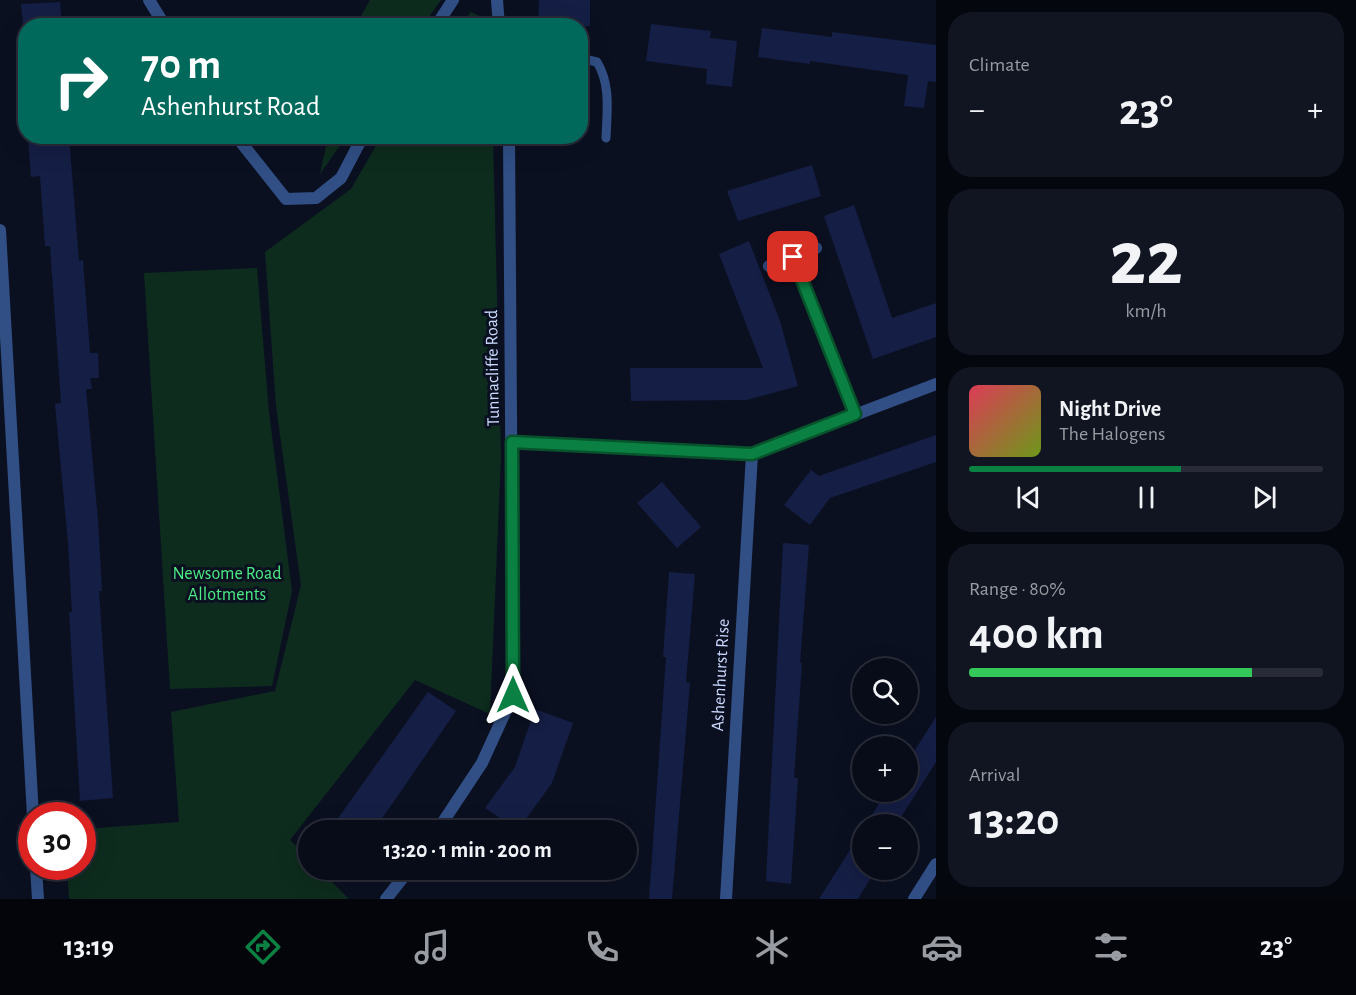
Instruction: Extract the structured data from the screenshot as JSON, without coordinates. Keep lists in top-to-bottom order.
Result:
{
  "streets": {
    "street": ["Tunnacliffe Road", "Ashenhurst Rise"]
  },
  "parks": ["Newsome Road Allotments"],
  "page": {
    "tile": [
      "Climate",
      ["22", "km/h"],
      ["Range · 80%", "400 km"],
      ["Arrival", "13:20"]
    ],
    "turn": ["70 m", "Ashenhurst Road"],
    "heat": ["−", "23°", "+"],
    "song": ["Night Drive", "The Halogens"],
    "map_buttons": ["+", "−"],
    "limit": "30",
    "trip": "13:20 · 1 min · 200 m",
    "tabs": ["13:19", "23°"]
  }
}
